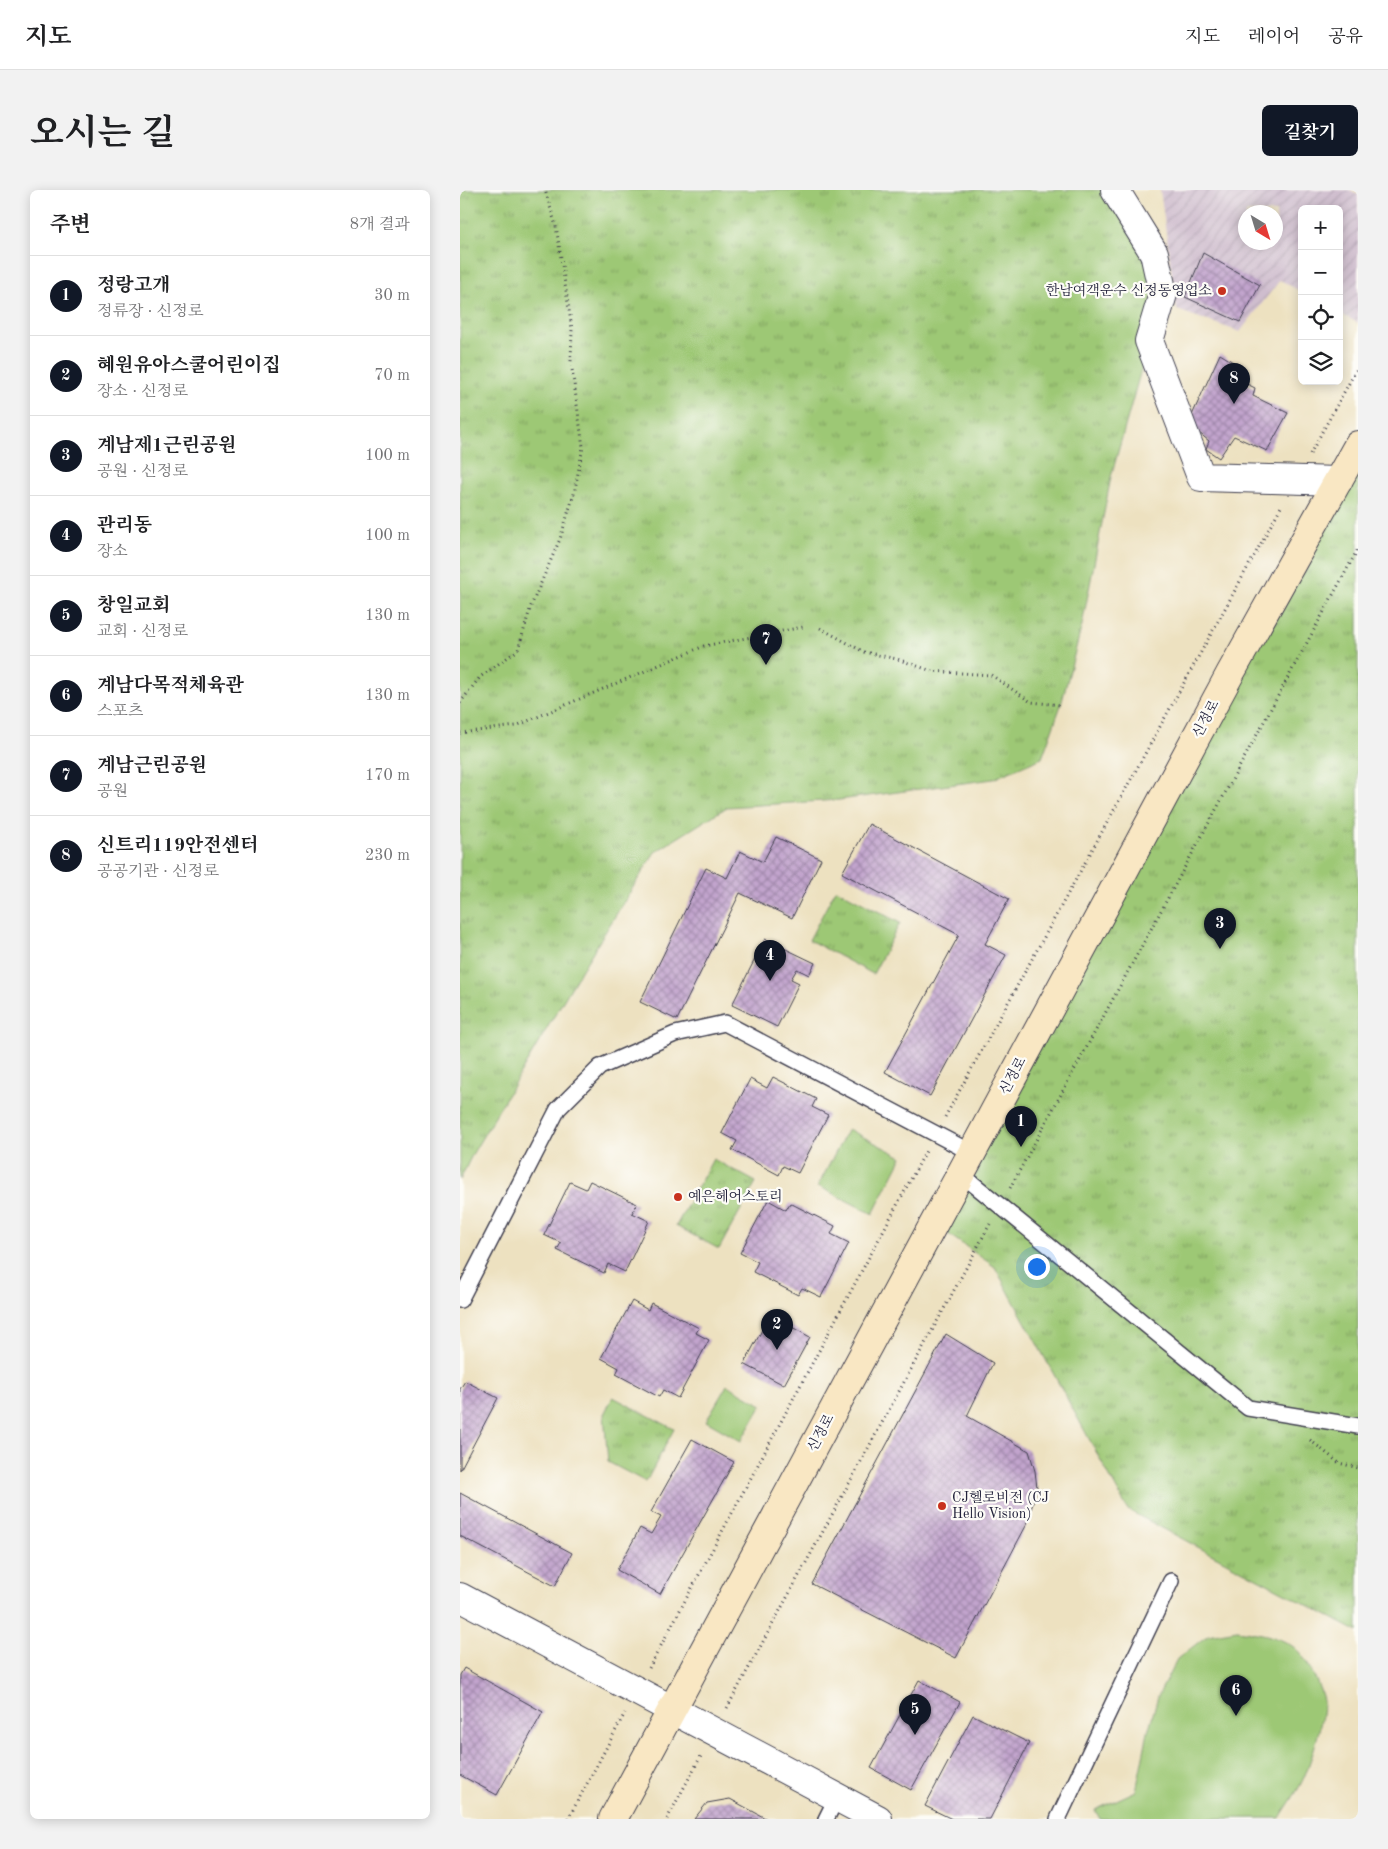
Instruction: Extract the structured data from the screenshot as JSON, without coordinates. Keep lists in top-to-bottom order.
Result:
{
  "streets": {
    "main road": ["신정로"]
  },
  "places": ["한남여객운수 신정동영업소", "예은헤어스토리", "CJ헬로비전 (CJ Hello Vision)"],
  "north": "bottom right",
  "page": {
    "header": "지도",
    "nav": ["지도", "레이어", "공유"],
    "title": "오시는 길",
    "buttons": "길찾기",
    "heading": ["주변", "8개 결과"],
    "map_buttons": ["+", "−"],
    "list": [
      {
        "mark": "1",
        "name": "정랑고개",
        "note": "정류장 · 신정로",
        "value": "30 m"
      },
      {
        "mark": "2",
        "name": "혜원유아스쿨어린이집",
        "note": "장소 · 신정로",
        "value": "70 m"
      },
      {
        "mark": "3",
        "name": "계남제1근린공원",
        "note": "공원 · 신정로",
        "value": "100 m"
      },
      {
        "mark": "4",
        "name": "관리동",
        "note": "장소",
        "value": "100 m"
      },
      {
        "mark": "5",
        "name": "창일교회",
        "note": "교회 · 신정로",
        "value": "130 m"
      },
      {
        "mark": "6",
        "name": "계남다목적체육관",
        "note": "스포츠",
        "value": "130 m"
      },
      {
        "mark": "7",
        "name": "계남근린공원",
        "note": "공원",
        "value": "170 m"
      },
      {
        "mark": "8",
        "name": "신트리119안전센터",
        "note": "공공기관 · 신정로",
        "value": "230 m"
      }
    ],
    "pins": [
      "8",
      "7",
      "3",
      "4",
      "1",
      "2",
      "6",
      "5"
    ]
  }
}
